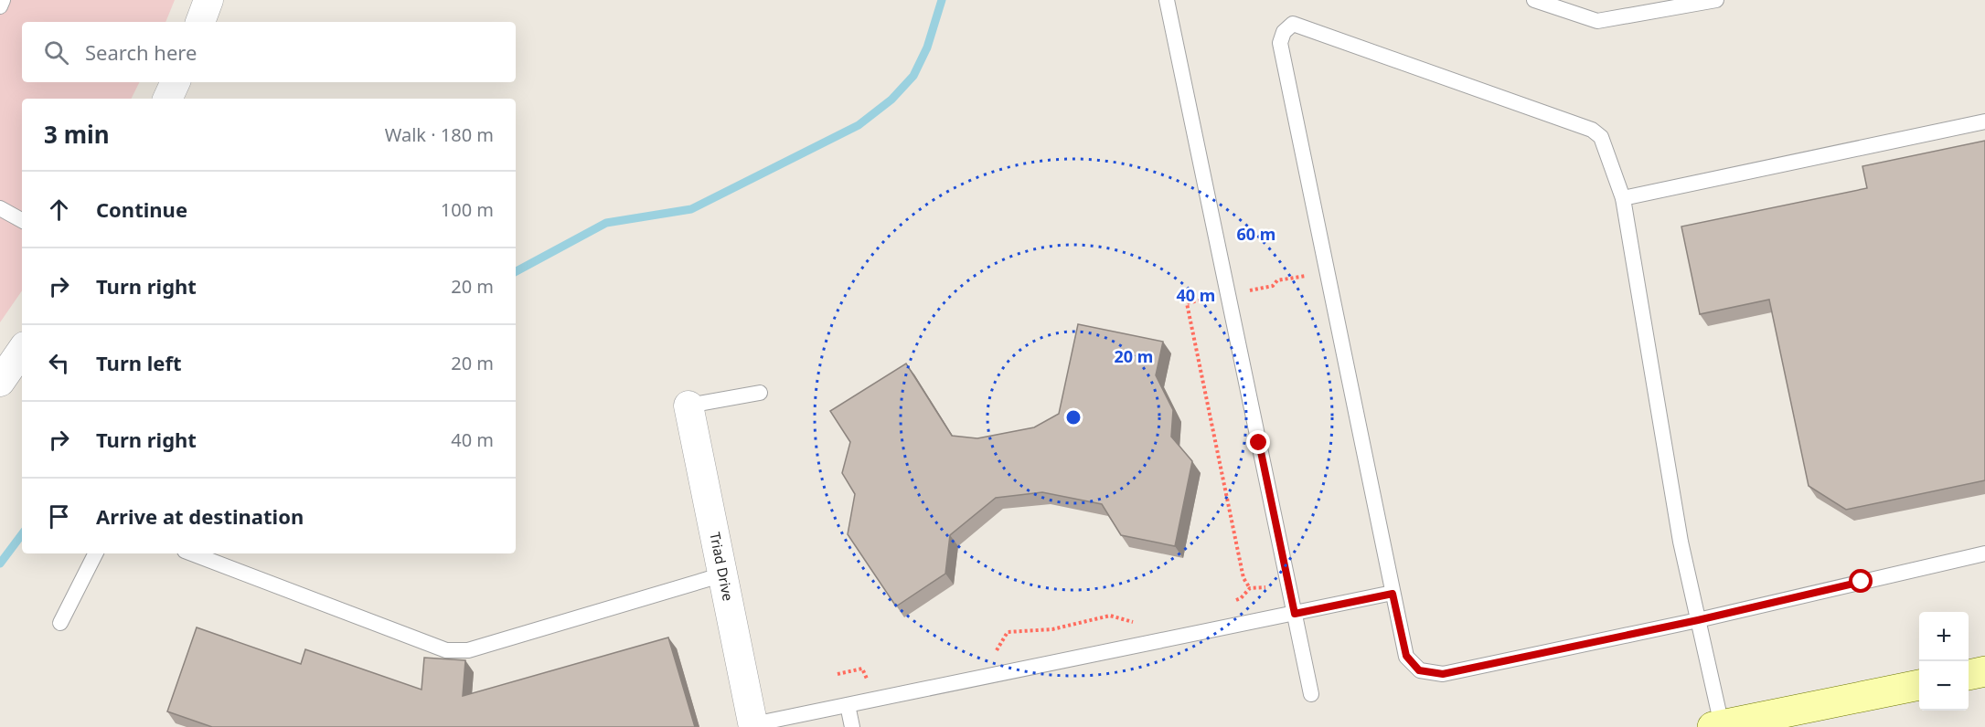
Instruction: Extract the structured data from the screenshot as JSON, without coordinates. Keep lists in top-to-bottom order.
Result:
{
  "streets": {
    "street": ["Triad Drive"]
  },
  "page": {
    "search": "Search here",
    "heading": ["3 min", "Walk · 180 m"],
    "list": [
      ["Continue", "100 m"],
      ["Turn right", "20 m"],
      ["Turn left", "20 m"],
      ["Turn right", "40 m"],
      "Arrive at destination"
    ],
    "map_buttons": ["+", "−"]
  },
  "rings": ["60 m", "40 m", "20 m"]
}
